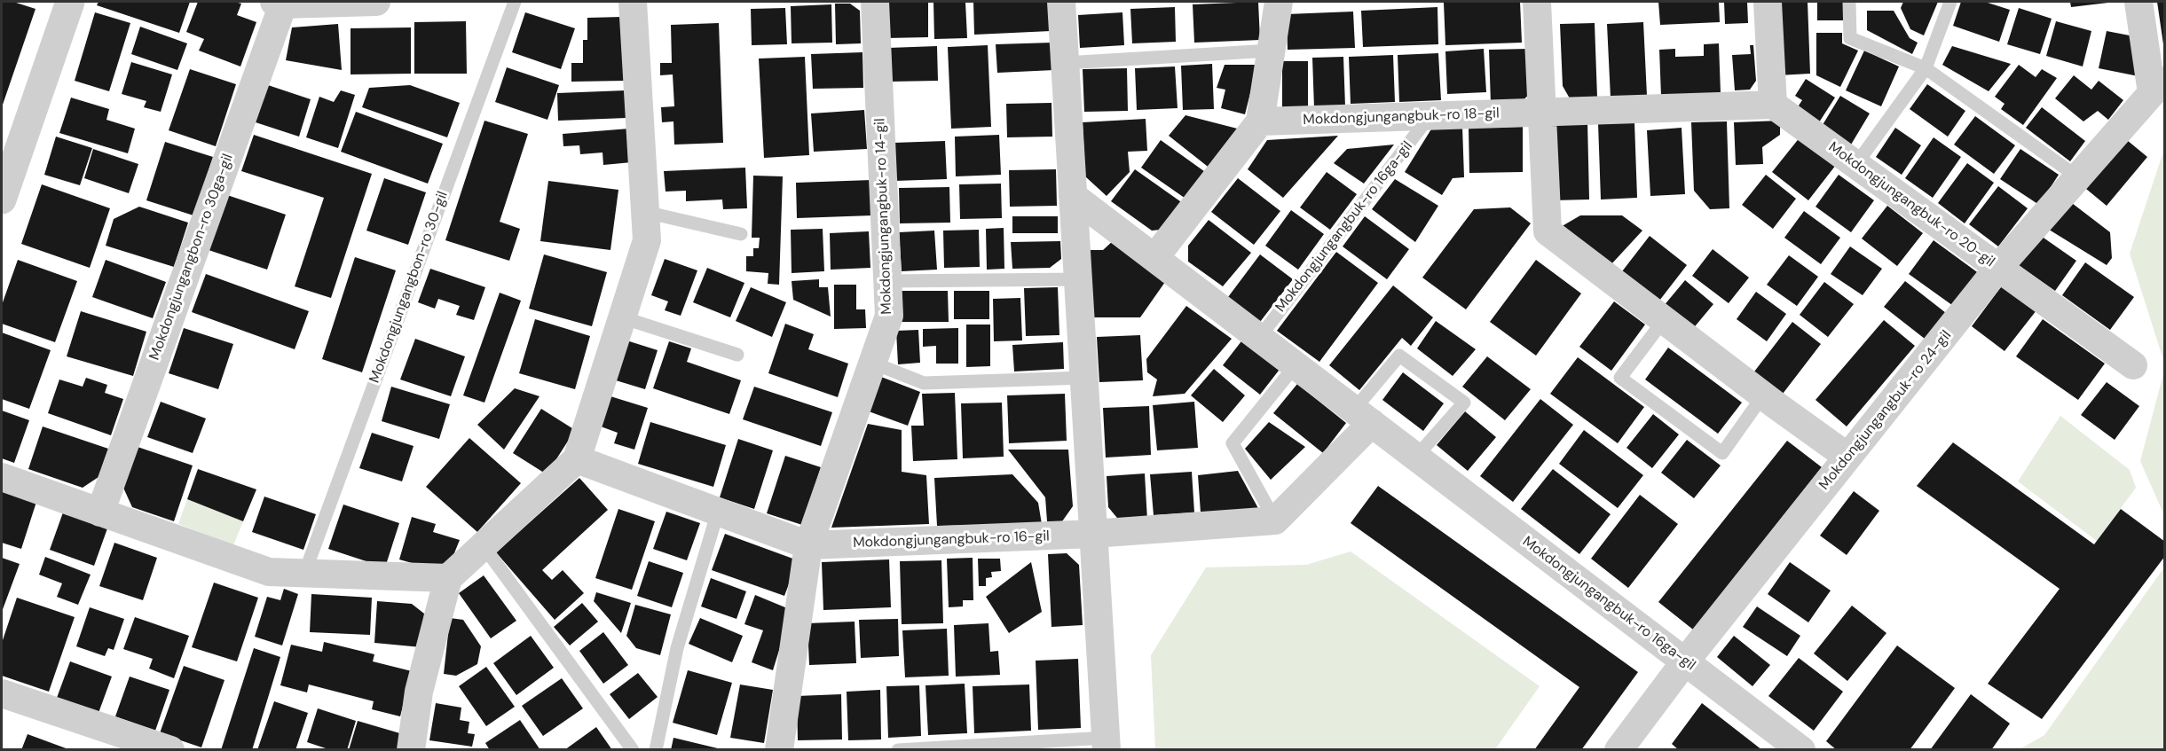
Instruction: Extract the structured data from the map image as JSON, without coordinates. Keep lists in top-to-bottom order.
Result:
{
  "streets": {
    "street": [
      "Mokdongjungangbuk-ro 18-gil",
      "Mokdongjungangbuk-ro 20-gil",
      "Mokdongjungangbuk-ro 14-gil",
      "Mokdongjungangbuk-ro 16ga-gil",
      "Mokdongjungangbon-ro 30ga-gil",
      "Mokdongjungangbuk-ro 24-gil",
      "Mokdongjungangbuk-ro 16-gil"
    ],
    "lane": ["Mokdongjungangbon-ro 30-gil"]
  },
  "crossings": [
    ["Mokdongjungangbuk-ro 18-gil", "Mokdongjungangbuk-ro 20-gil"],
    ["Mokdongjungangbuk-ro 18-gil", "Mokdongjungangbuk-ro 16ga-gil"],
    ["Mokdongjungangbuk-ro 20-gil", "Mokdongjungangbuk-ro 24-gil"],
    ["Mokdongjungangbuk-ro 14-gil", "Mokdongjungangbuk-ro 16-gil"],
    ["Mokdongjungangbuk-ro 16ga-gil", "Mokdongjungangbuk-ro 24-gil"]
  ]
}
